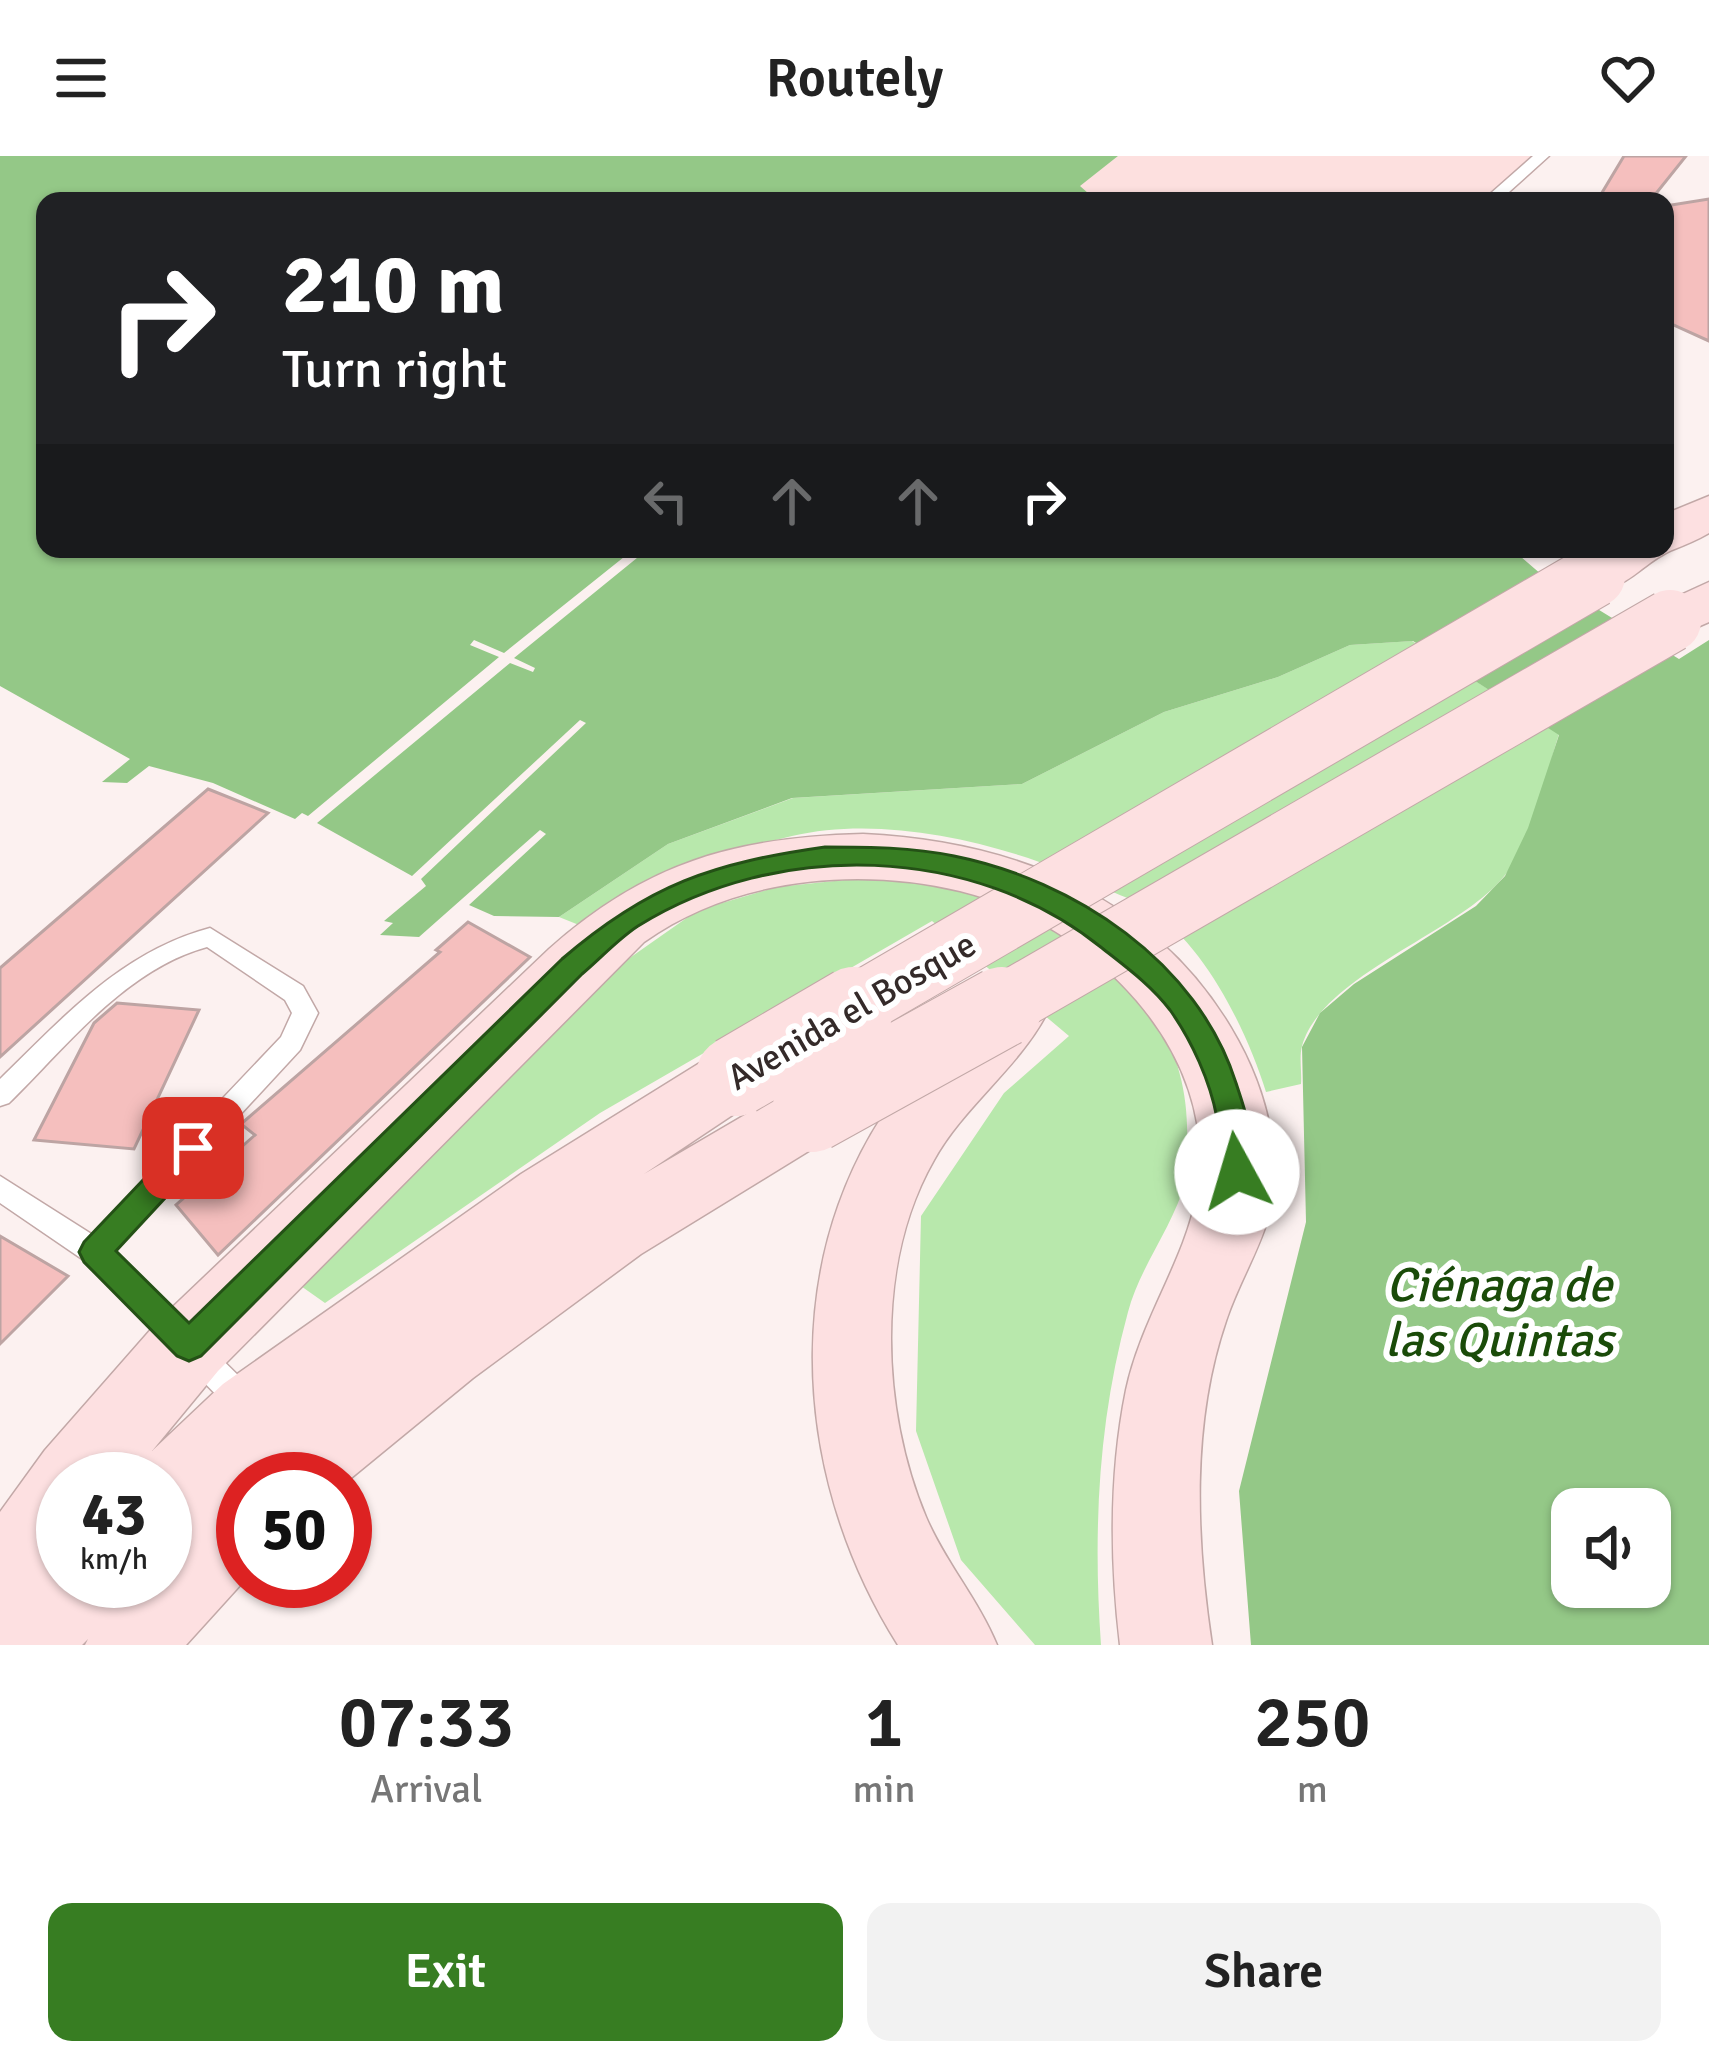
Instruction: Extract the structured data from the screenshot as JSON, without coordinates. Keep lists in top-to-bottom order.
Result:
{
  "streets": {
    "main road": ["Avenida el Bosque"]
  },
  "water": ["Ciénaga de las Quintas"],
  "page": {
    "header": "Routely",
    "turn": ["210 m", "Turn right"],
    "speed": "43 km/h",
    "limit": "50",
    "eta": [
      "07:33",
      "Arrival",
      "1",
      "min",
      "250",
      "m"
    ],
    "buttons": ["Exit", "Share"]
  }
}
